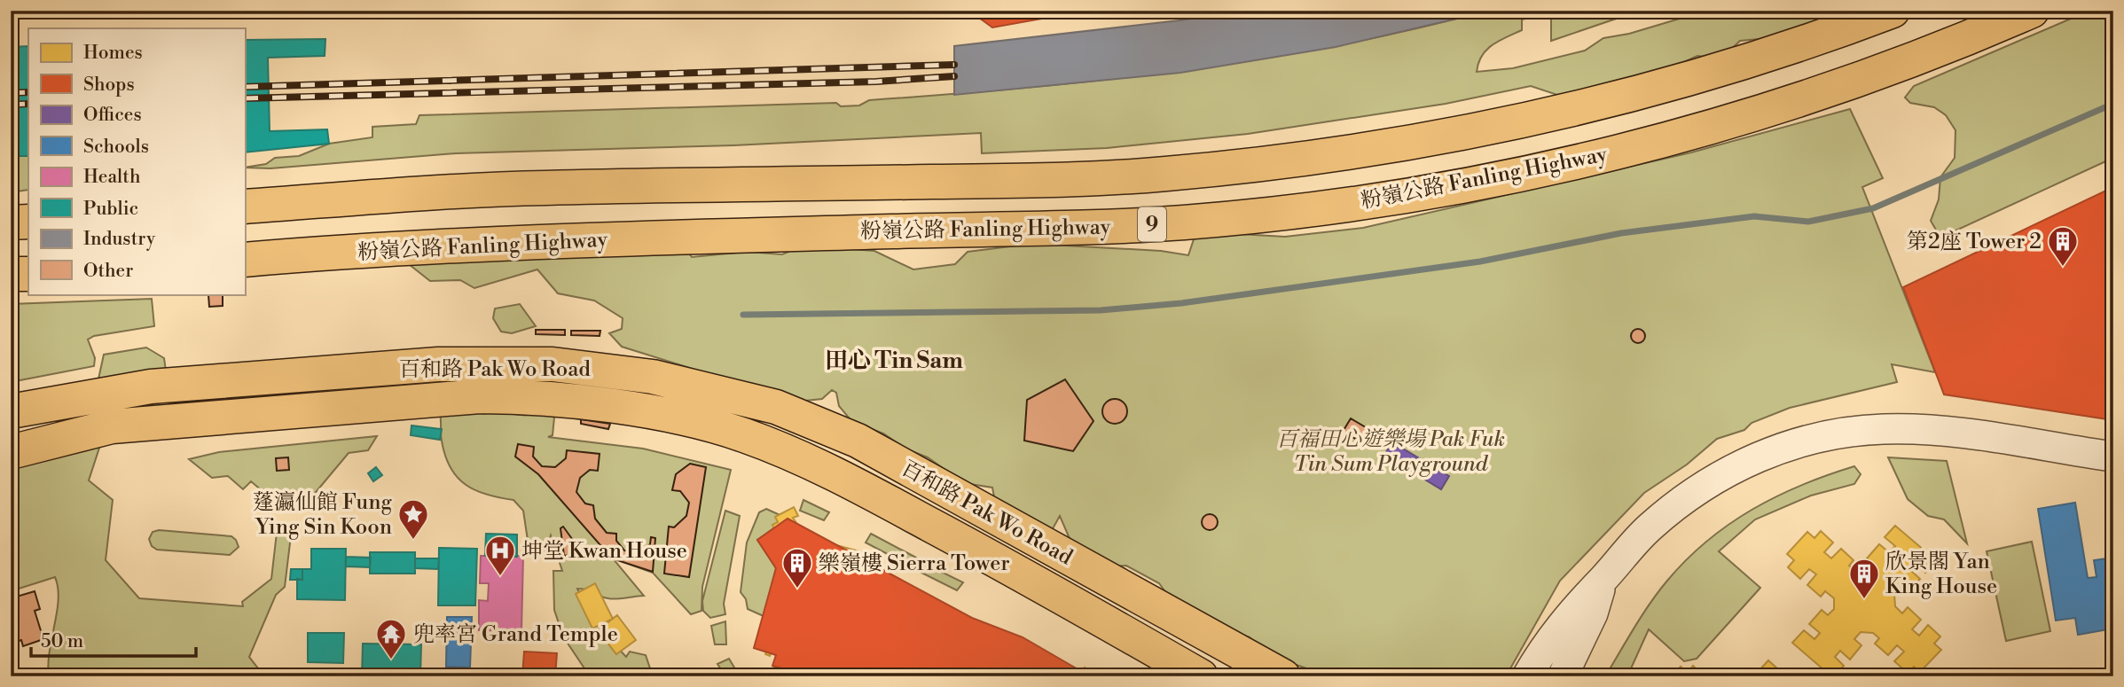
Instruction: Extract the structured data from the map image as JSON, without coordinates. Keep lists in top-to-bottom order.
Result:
{
  "streets": {
    "main road": ["粉嶺公路 Fanling Highway", "9", "百和路 Pak Wo Road"]
  },
  "districts": ["田心 Tin Sam"],
  "parks": ["百福田心遊樂場 Pak Fuk Tin Sum Playground"],
  "places": {
    "building": ["第2座 Tower 2", "樂嶺樓 Sierra Tower", "欣景閣 Yan King House"],
    "place": ["蓬瀛仙館 Fung Ying Sin Koon"],
    "hospital": ["坤堂 Kwan House"],
    "temple": ["兜率宮 Grand Temple"]
  },
  "legend": [
    "Homes",
    "Shops",
    "Offices",
    "Schools",
    "Health",
    "Public",
    "Industry",
    "Other"
  ],
  "scale_bar": "50 m"
}
